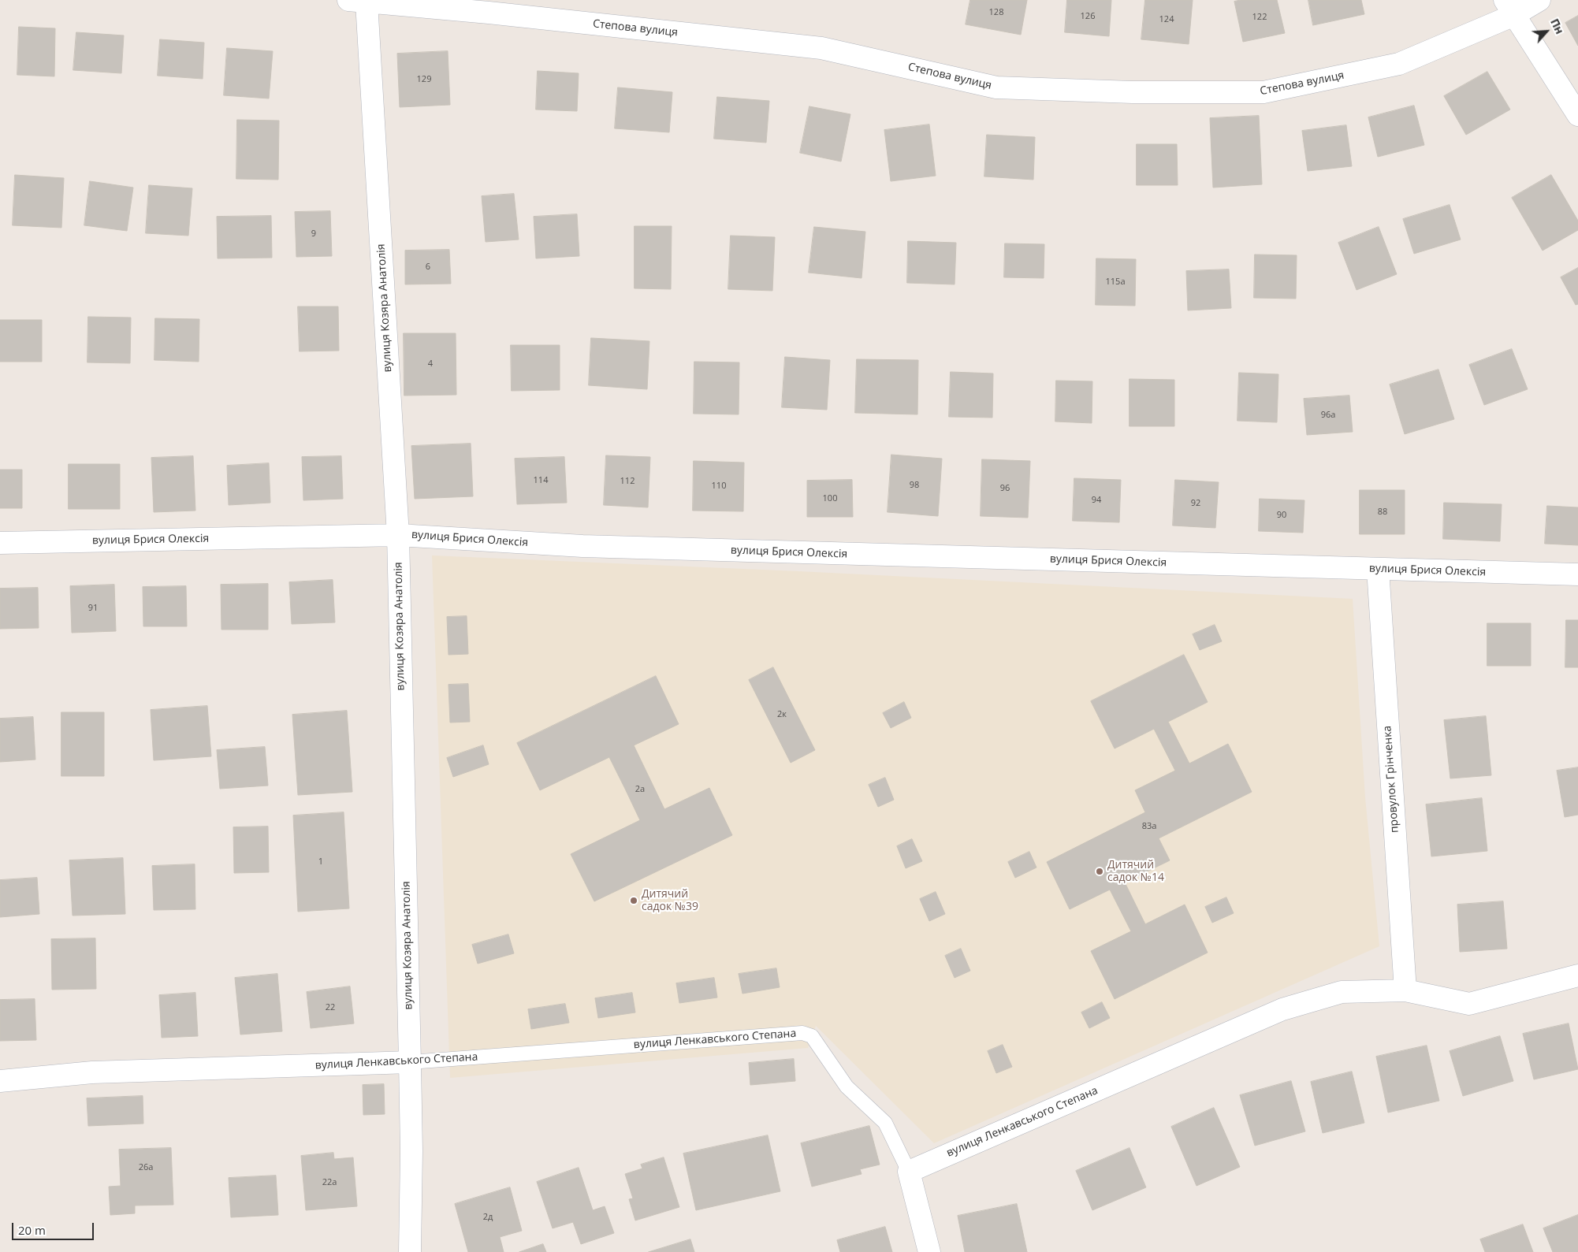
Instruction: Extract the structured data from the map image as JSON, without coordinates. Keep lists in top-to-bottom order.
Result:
{
  "streets": {
    "street": [
      "Степова вулиця",
      "вулиця Козяра Анатолія",
      "вулиця Брися Олексія",
      "провулок Грінченка",
      "вулиця Ленкавського Степана"
    ]
  },
  "crossings": [
    ["Степова вулиця", "вулиця Козяра Анатолія"],
    ["вулиця Козяра Анатолія", "вулиця Брися Олексія"],
    ["вулиця Козяра Анатолія", "вулиця Ленкавського Степана"],
    ["вулиця Брися Олексія", "провулок Грінченка"],
    ["провулок Грінченка", "вулиця Ленкавського Степана"]
  ],
  "places": ["Дитячий садок №14", "Дитячий садок №39"],
  "house_numbers": [
    "128",
    "126",
    "122",
    "124",
    "129",
    "9",
    "6",
    "115а",
    "4",
    "96а",
    "114",
    "112",
    "98",
    "110",
    "96",
    "100",
    "94",
    "92",
    "88",
    "90",
    "91",
    "2к",
    "2а",
    "83а",
    "1",
    "22",
    "26а",
    "22а",
    "2д"
  ],
  "scale_bar": "20 m",
  "north": "top right"
}
